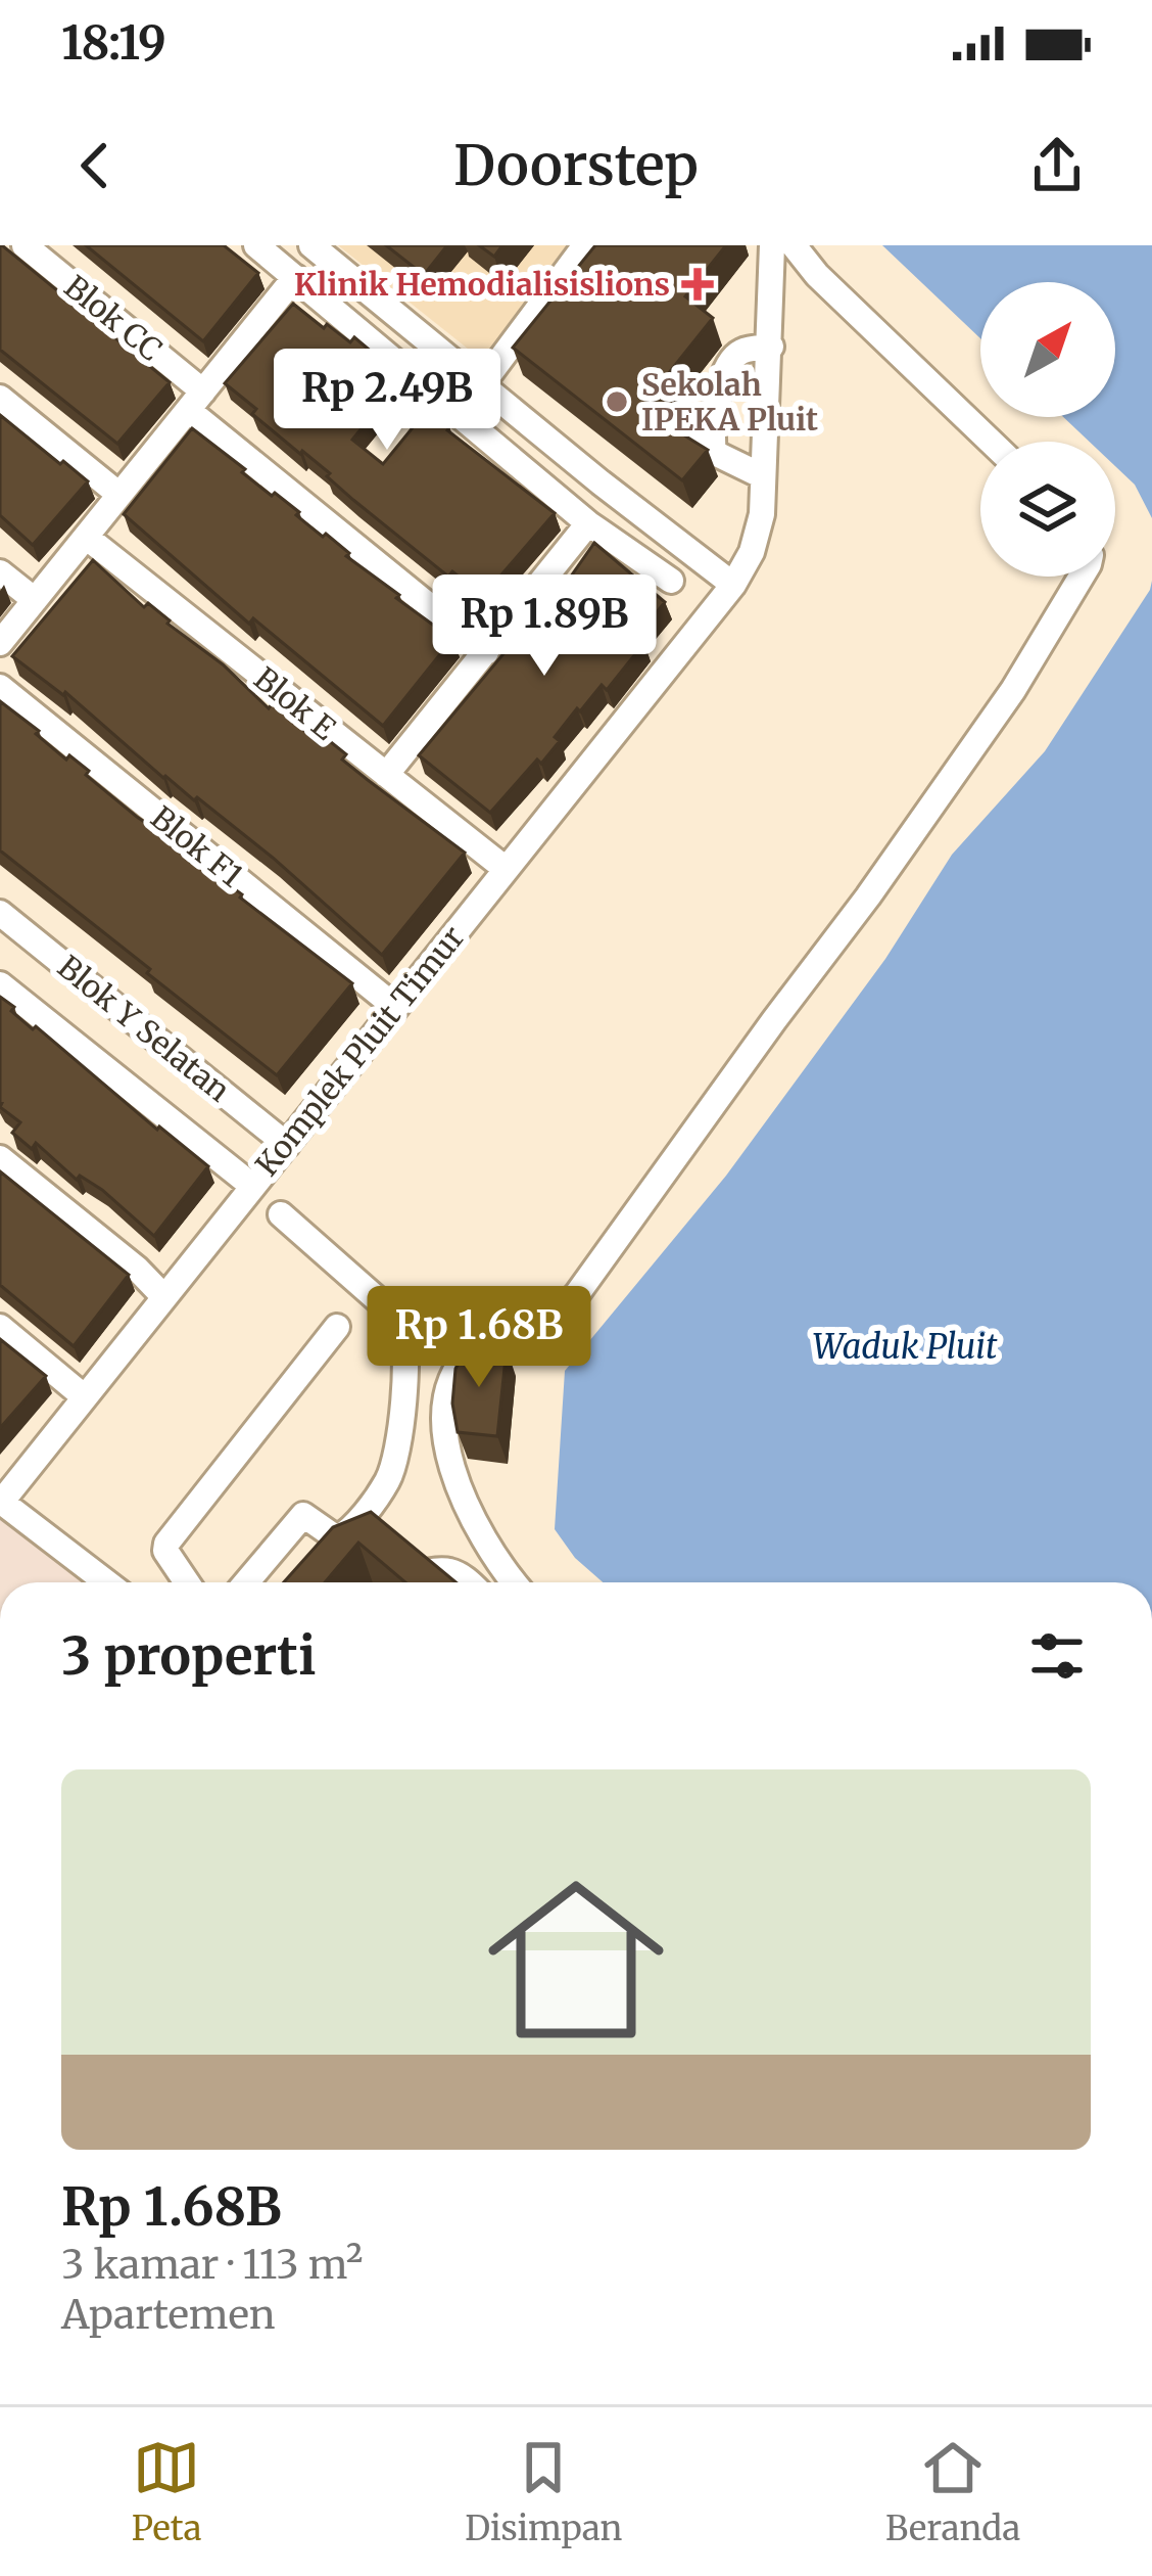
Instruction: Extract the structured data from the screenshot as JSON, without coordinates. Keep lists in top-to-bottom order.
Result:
{
  "streets": {
    "street": [
      "Blok CC",
      "Blok E",
      "Blok F1",
      "Blok Y Selatan",
      "Komplek Pluit Timur"
    ]
  },
  "crossings": [
    ["Blok E", "Komplek Pluit Timur"],
    ["Blok F1", "Komplek Pluit Timur"],
    ["Blok Y Selatan", "Komplek Pluit Timur"]
  ],
  "water": ["Waduk Pluit"],
  "places": {
    "health": ["Klinik Hemodialisislions"],
    "other": ["Sekolah IPEKA Pluit"]
  },
  "north": "top right",
  "page": {
    "status": "18:19",
    "header": "Doorstep",
    "price": ["Rp 2.49B", "Rp 1.89B", "Rp 1.68B"],
    "heading": "3 properti",
    "list": [
      {
        "name": "Rp 1.68B",
        "note": "3 kamar · 113 m² · Apartemen"
      }
    ],
    "tabs": ["Peta", "Disimpan", "Beranda"]
  }
}
